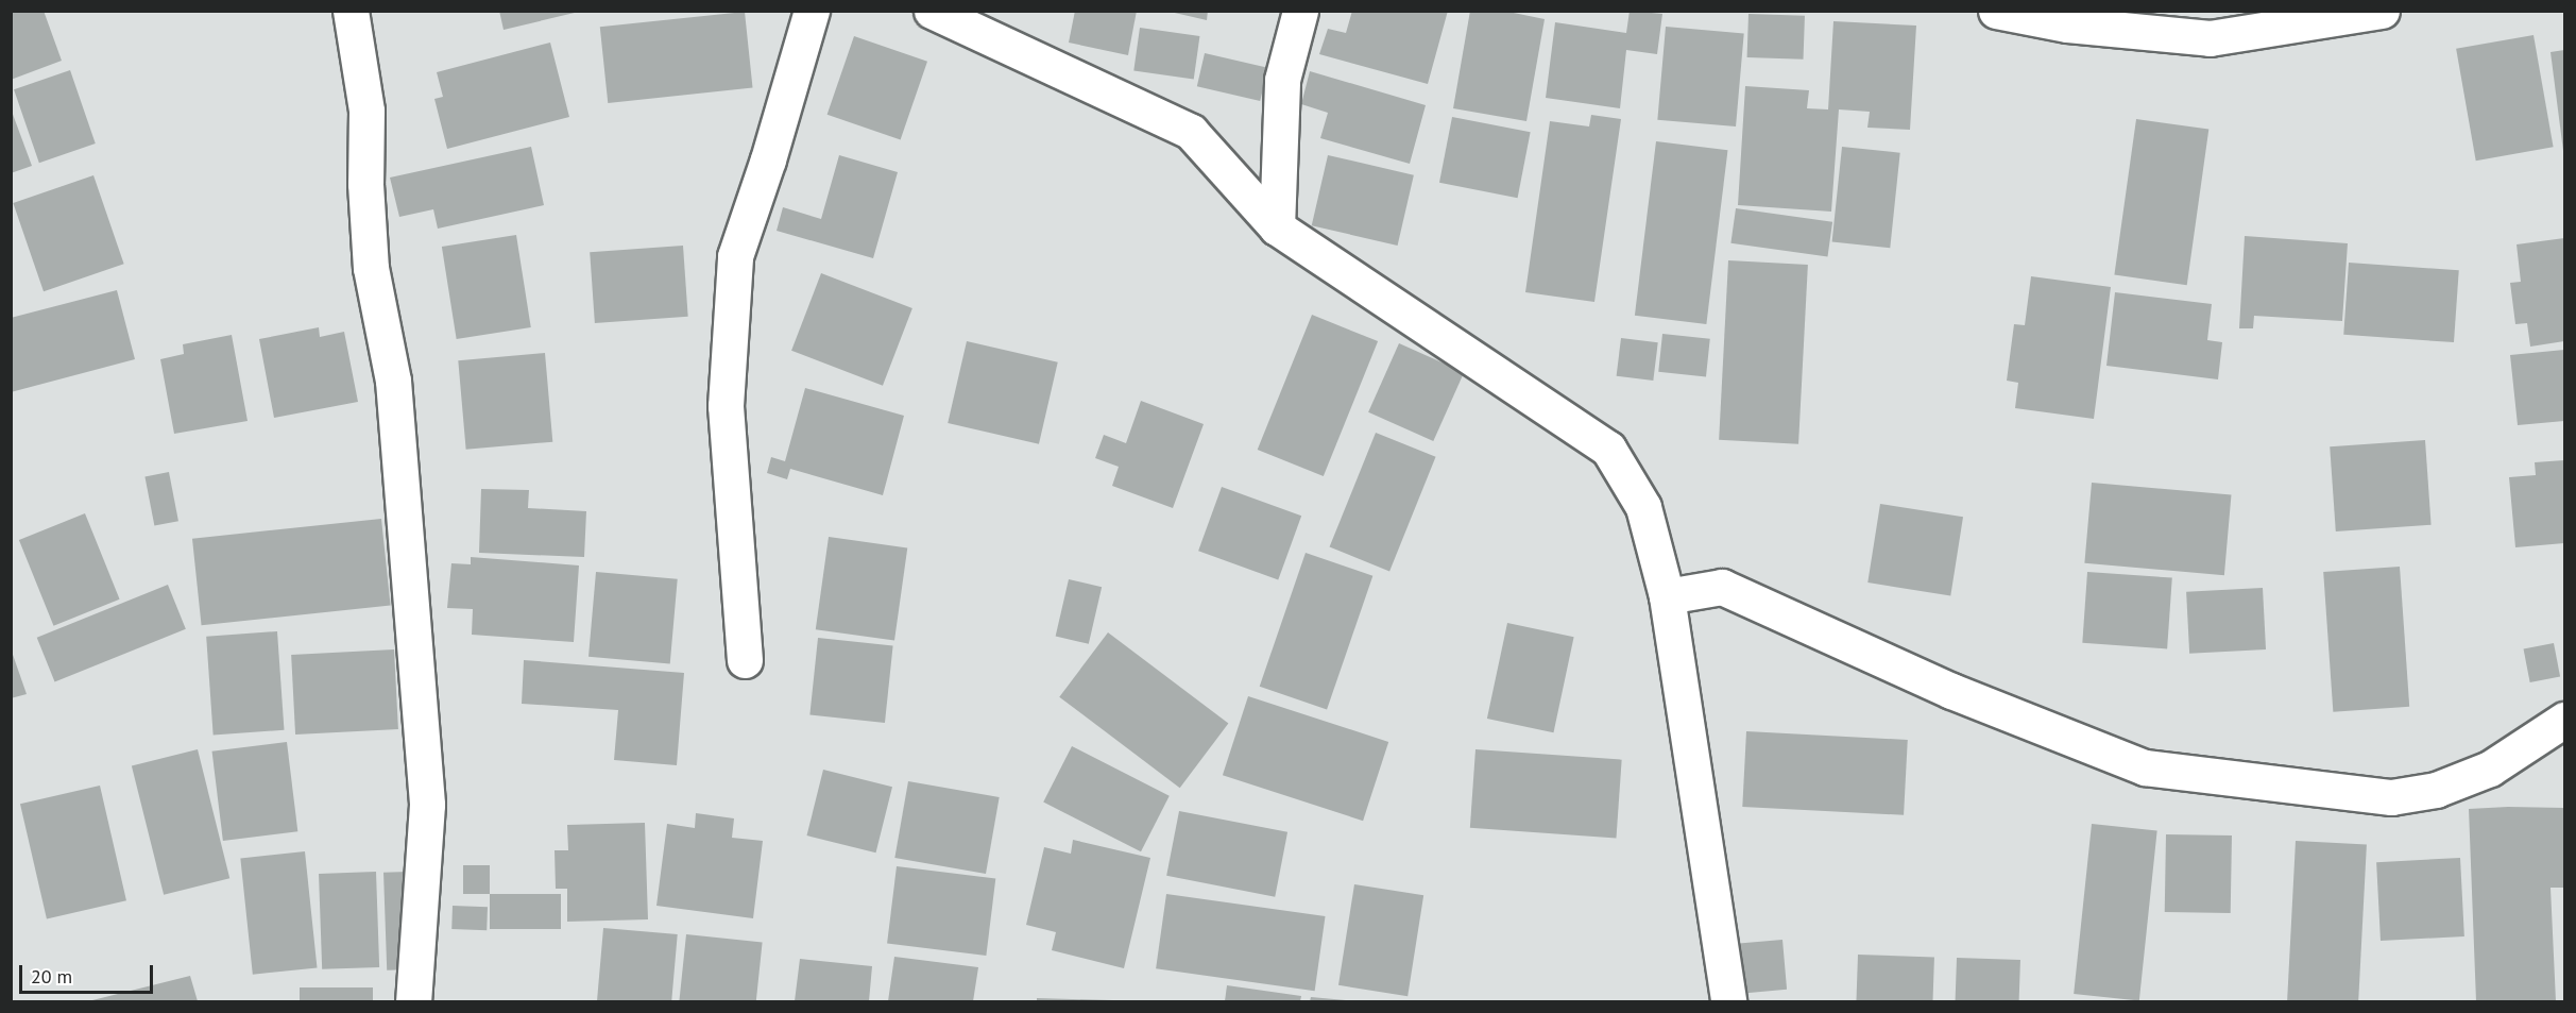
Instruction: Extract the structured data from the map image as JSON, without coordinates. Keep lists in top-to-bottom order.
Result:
{
  "scale_bar": "20 m"
}
